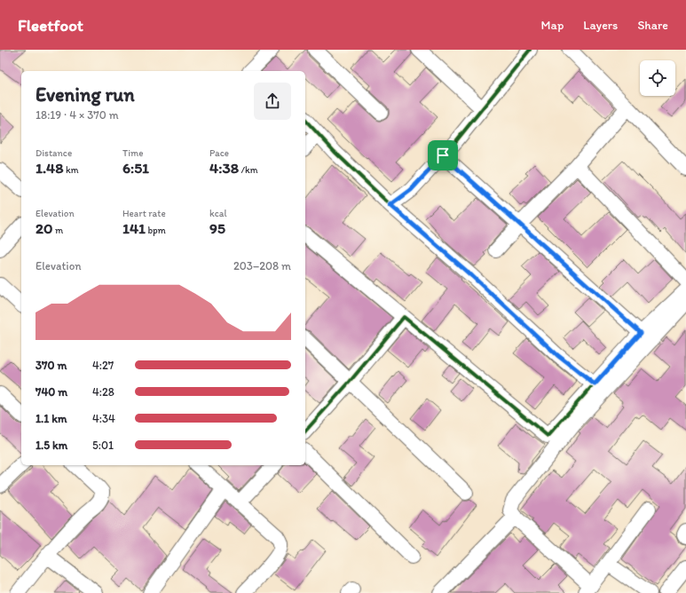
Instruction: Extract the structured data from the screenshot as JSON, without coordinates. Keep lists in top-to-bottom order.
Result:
{
  "page": {
    "header": "Fleetfoot",
    "nav": ["Map", "Layers", "Share"],
    "heading": ["Evening run", "18:19 · 4 × 370 m"],
    "stats": [
      ["Distance", "1.48 km"],
      ["Time", "6:51"],
      ["Pace", "4:38 /km"],
      ["Elevation", "20 m"],
      ["Heart rate", "141 bpm"],
      ["kcal", "95"]
    ],
    "chart": ["Elevation", "203–208 m"],
    "list": [
      {
        "name": "370 m",
        "note": "4:27"
      },
      {
        "name": "740 m",
        "note": "4:28"
      },
      {
        "name": "1.1 km",
        "note": "4:34"
      },
      {
        "name": "1.5 km",
        "note": "5:01"
      }
    ]
  }
}
